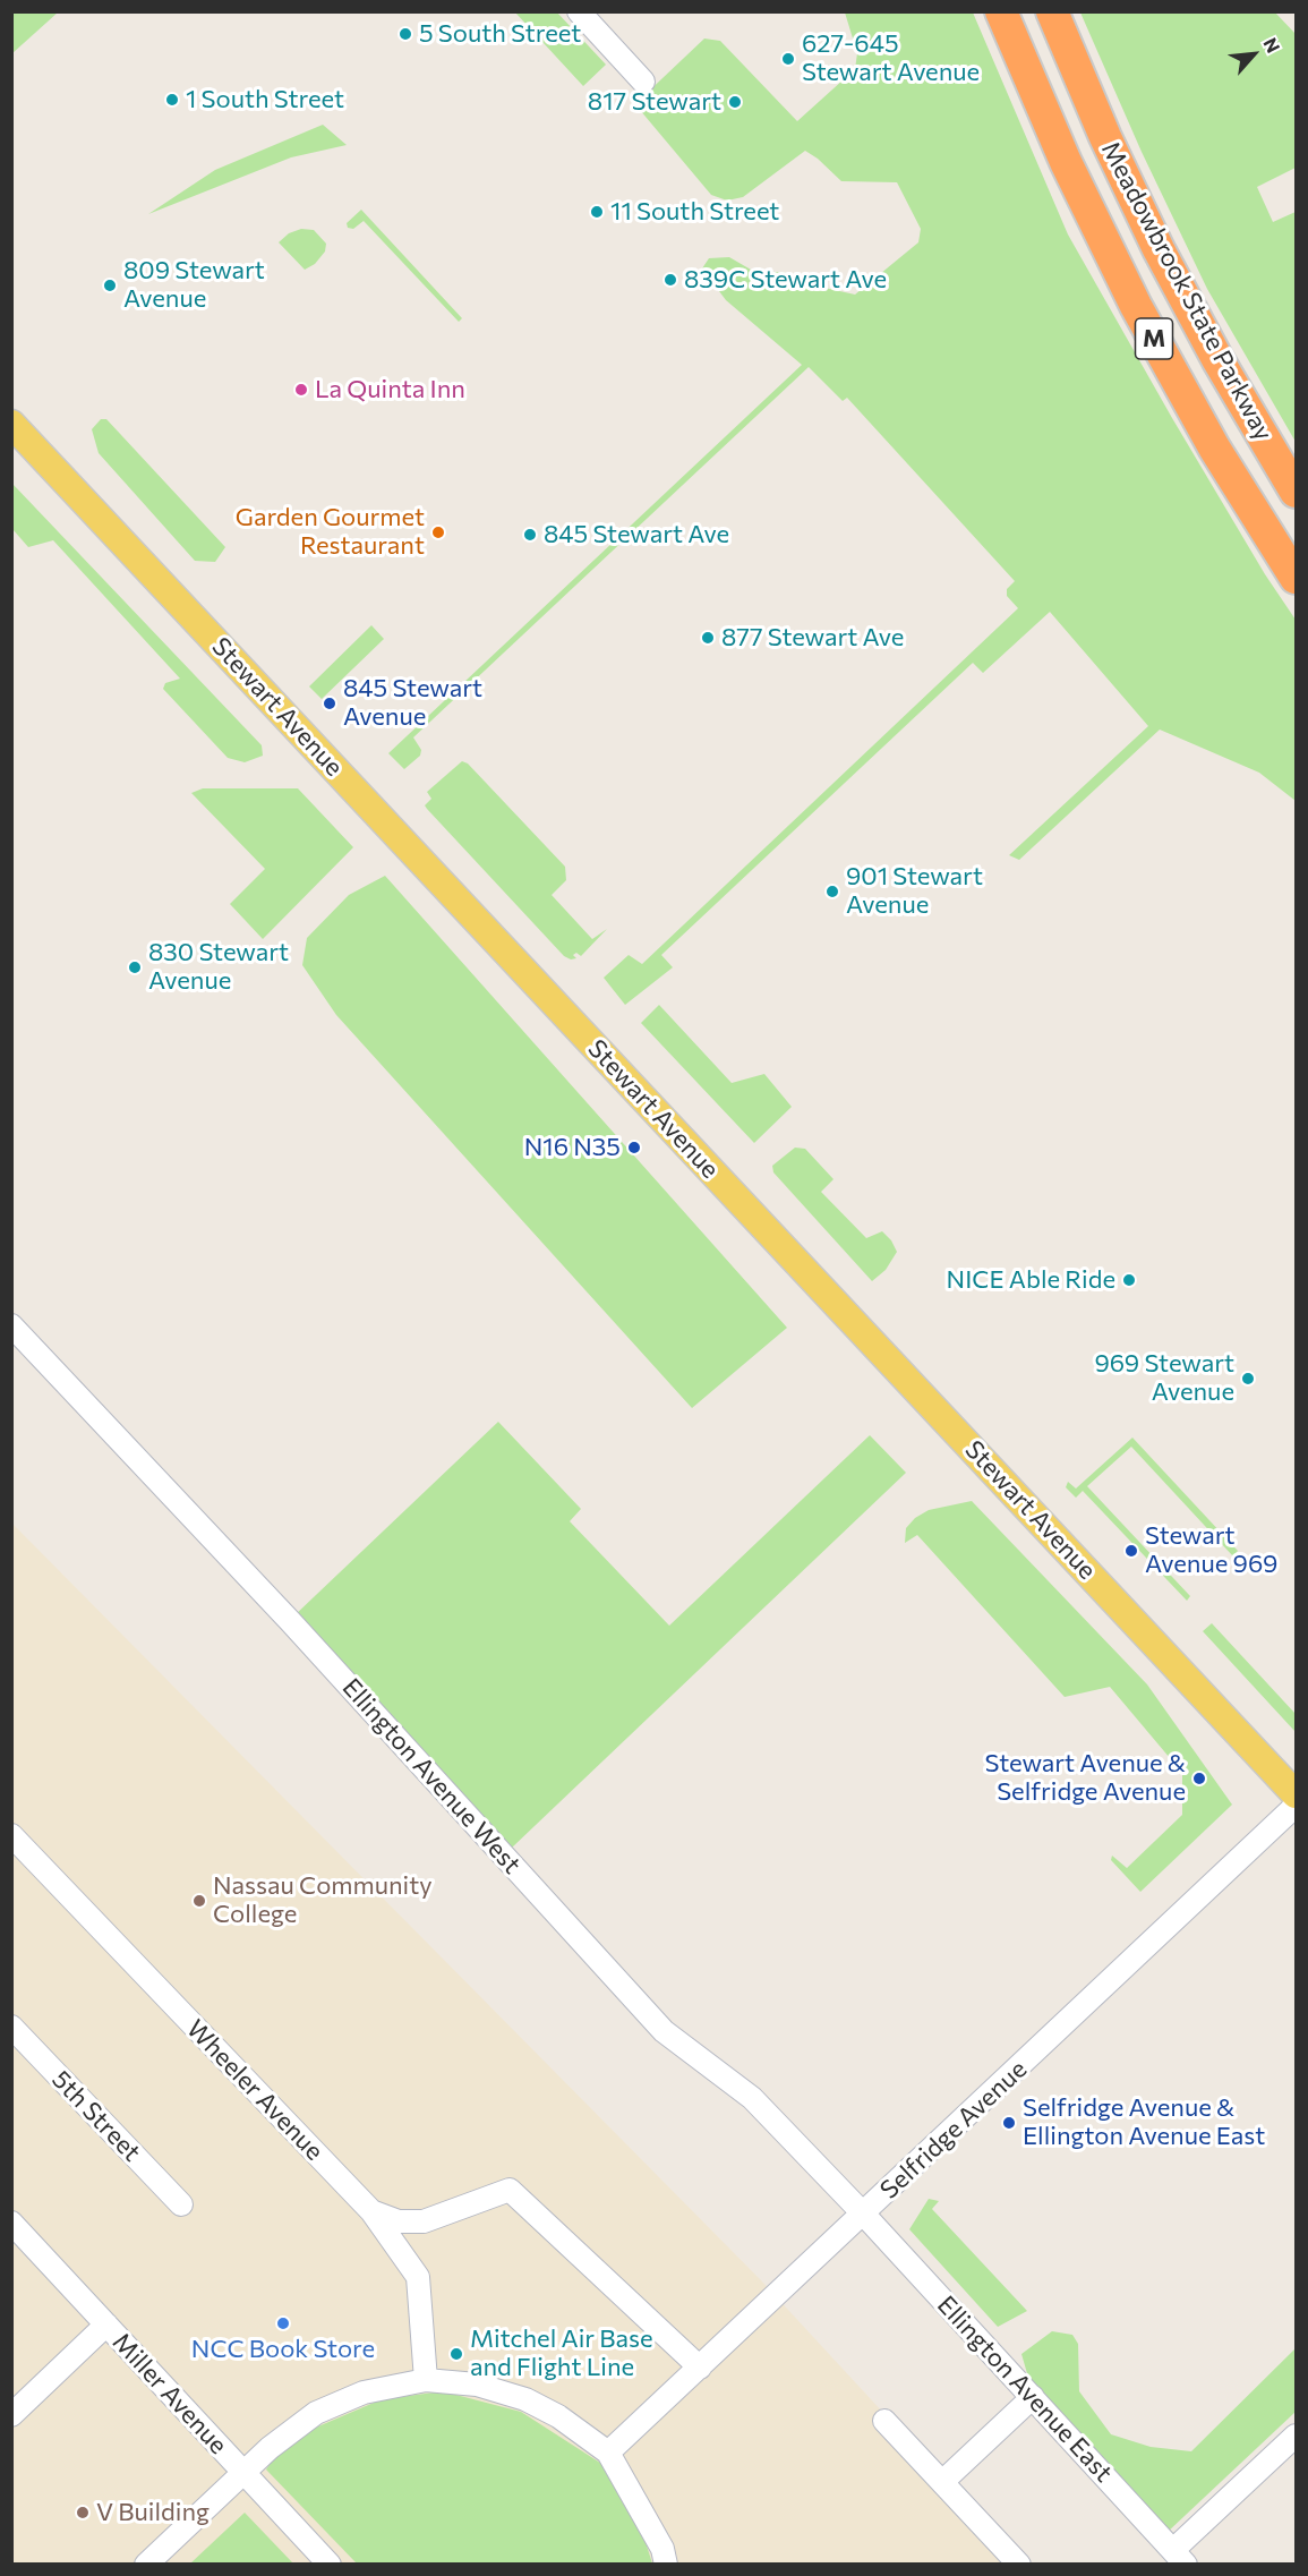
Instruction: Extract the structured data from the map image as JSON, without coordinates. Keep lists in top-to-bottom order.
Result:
{
  "streets": {
    "highway": ["Meadowbrook State Parkway", "M"],
    "main road": ["Stewart Avenue"],
    "street": [
      "Ellington Avenue West",
      "Wheeler Avenue",
      "5th Street",
      "Selfridge Avenue",
      "Ellington Avenue East",
      "Miller Avenue"
    ]
  },
  "crossings": [
    ["Ellington Avenue West", "Selfridge Avenue"],
    ["Ellington Avenue West", "Ellington Avenue East"],
    ["Selfridge Avenue", "Ellington Avenue East"]
  ],
  "places": [
    "5 South Street",
    "627-645 Stewart Avenue",
    "1 South Street",
    "817 Stewart",
    "11 South Street",
    "839C Stewart Ave",
    "809 Stewart Avenue",
    "La Quinta Inn",
    "Garden Gourmet Restaurant",
    "845 Stewart Ave",
    "877 Stewart Ave",
    "845 Stewart Avenue",
    "901 Stewart Avenue",
    "830 Stewart Avenue",
    "N16 N35",
    "NICE Able Ride",
    "969 Stewart Avenue",
    "Stewart Avenue 969",
    "Stewart Avenue & Selfridge Avenue",
    "Nassau Community College",
    "Selfridge Avenue & Ellington Avenue East",
    "NCC Book Store",
    "Mitchel Air Base and Flight Line",
    "V Building"
  ],
  "north": "top right"
}
